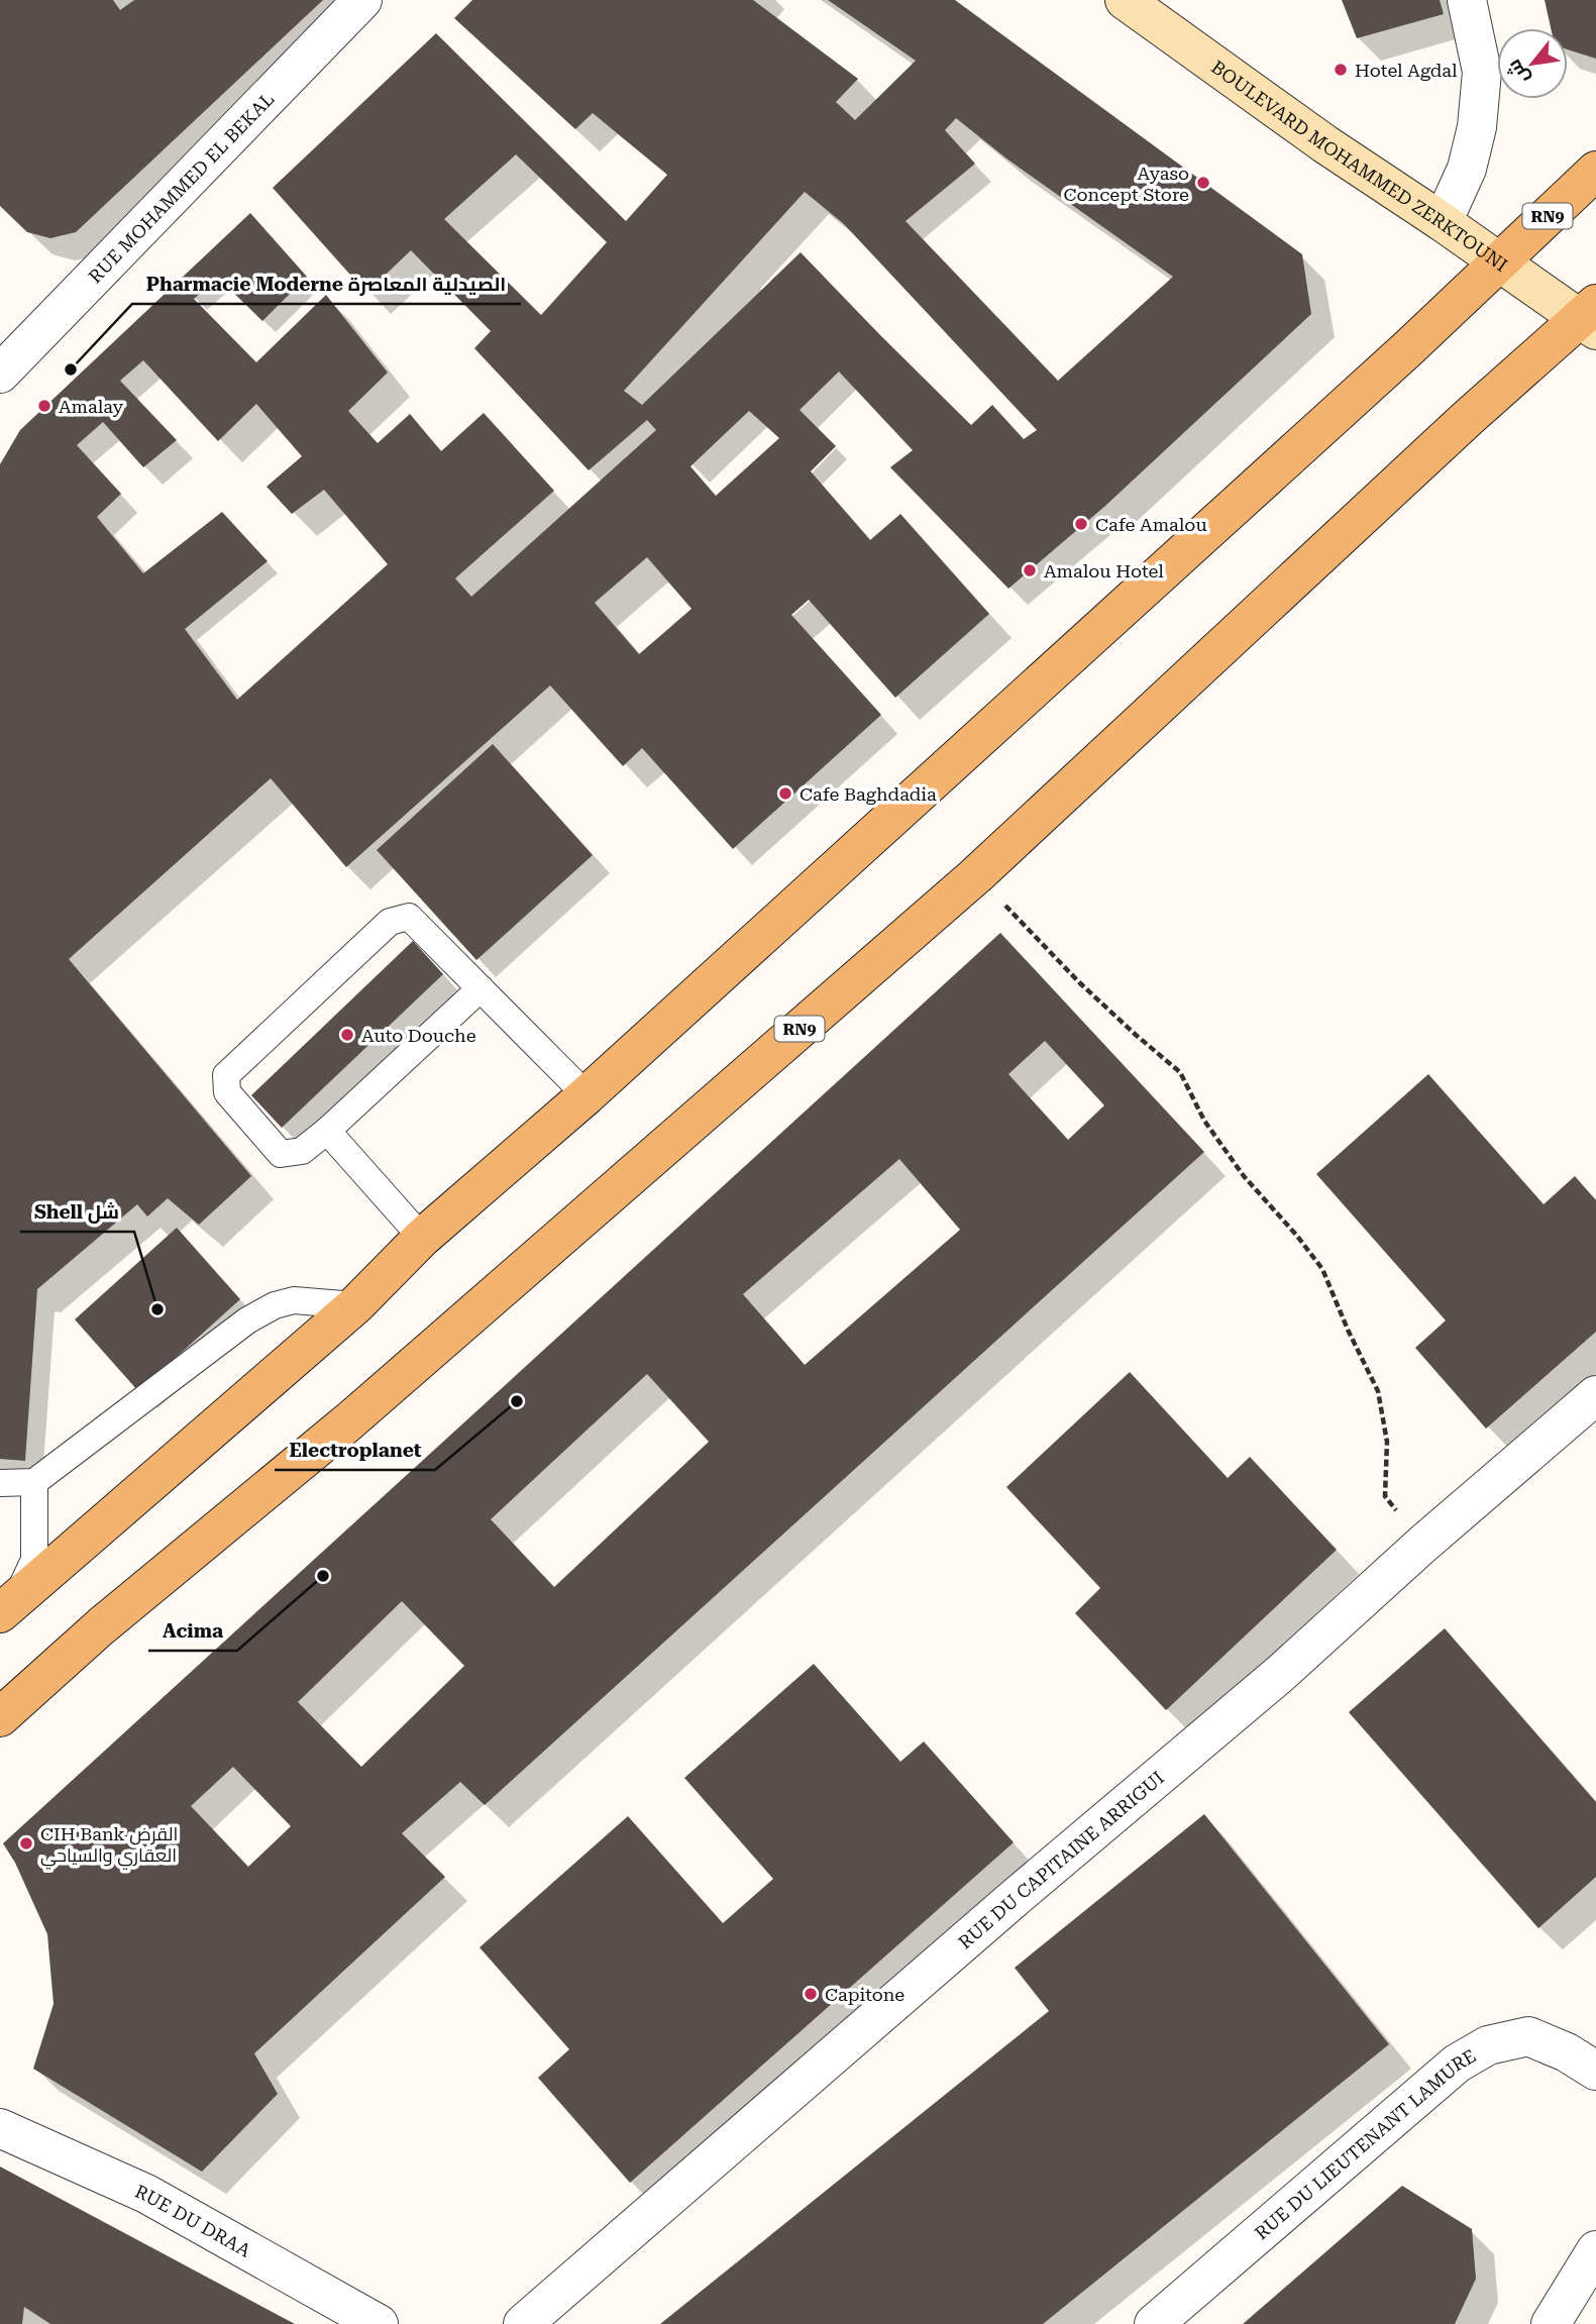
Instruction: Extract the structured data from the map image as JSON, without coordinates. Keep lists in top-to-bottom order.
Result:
{
  "streets": {
    "main road": ["BOULEVARD MOHAMMED ZERKTOUNI", "RN9"],
    "street": [
      "RUE MOHAMMED EL BEKAL",
      "RUE DU CAPITAINE ARRIGUI",
      "RUE DU LIEUTENANT LAMURE",
      "RUE DU DRAA"
    ]
  },
  "crossings": [
    ["BOULEVARD MOHAMMED ZERKTOUNI", "RN9"]
  ],
  "places": [
    "Hotel Agdal",
    "Ayaso Concept Store",
    "Pharmacie Moderne الصيدلية المعاصرة",
    "Amalay",
    "Cafe Amalou",
    "Amalou Hotel",
    "Cafe Baghdadia",
    "Auto Douche",
    "Shell شل",
    "Electroplanet",
    "Acima",
    "CIH Bank القرض العقاري والسياحي",
    "Capitone"
  ],
  "north": "bottom left"
}
